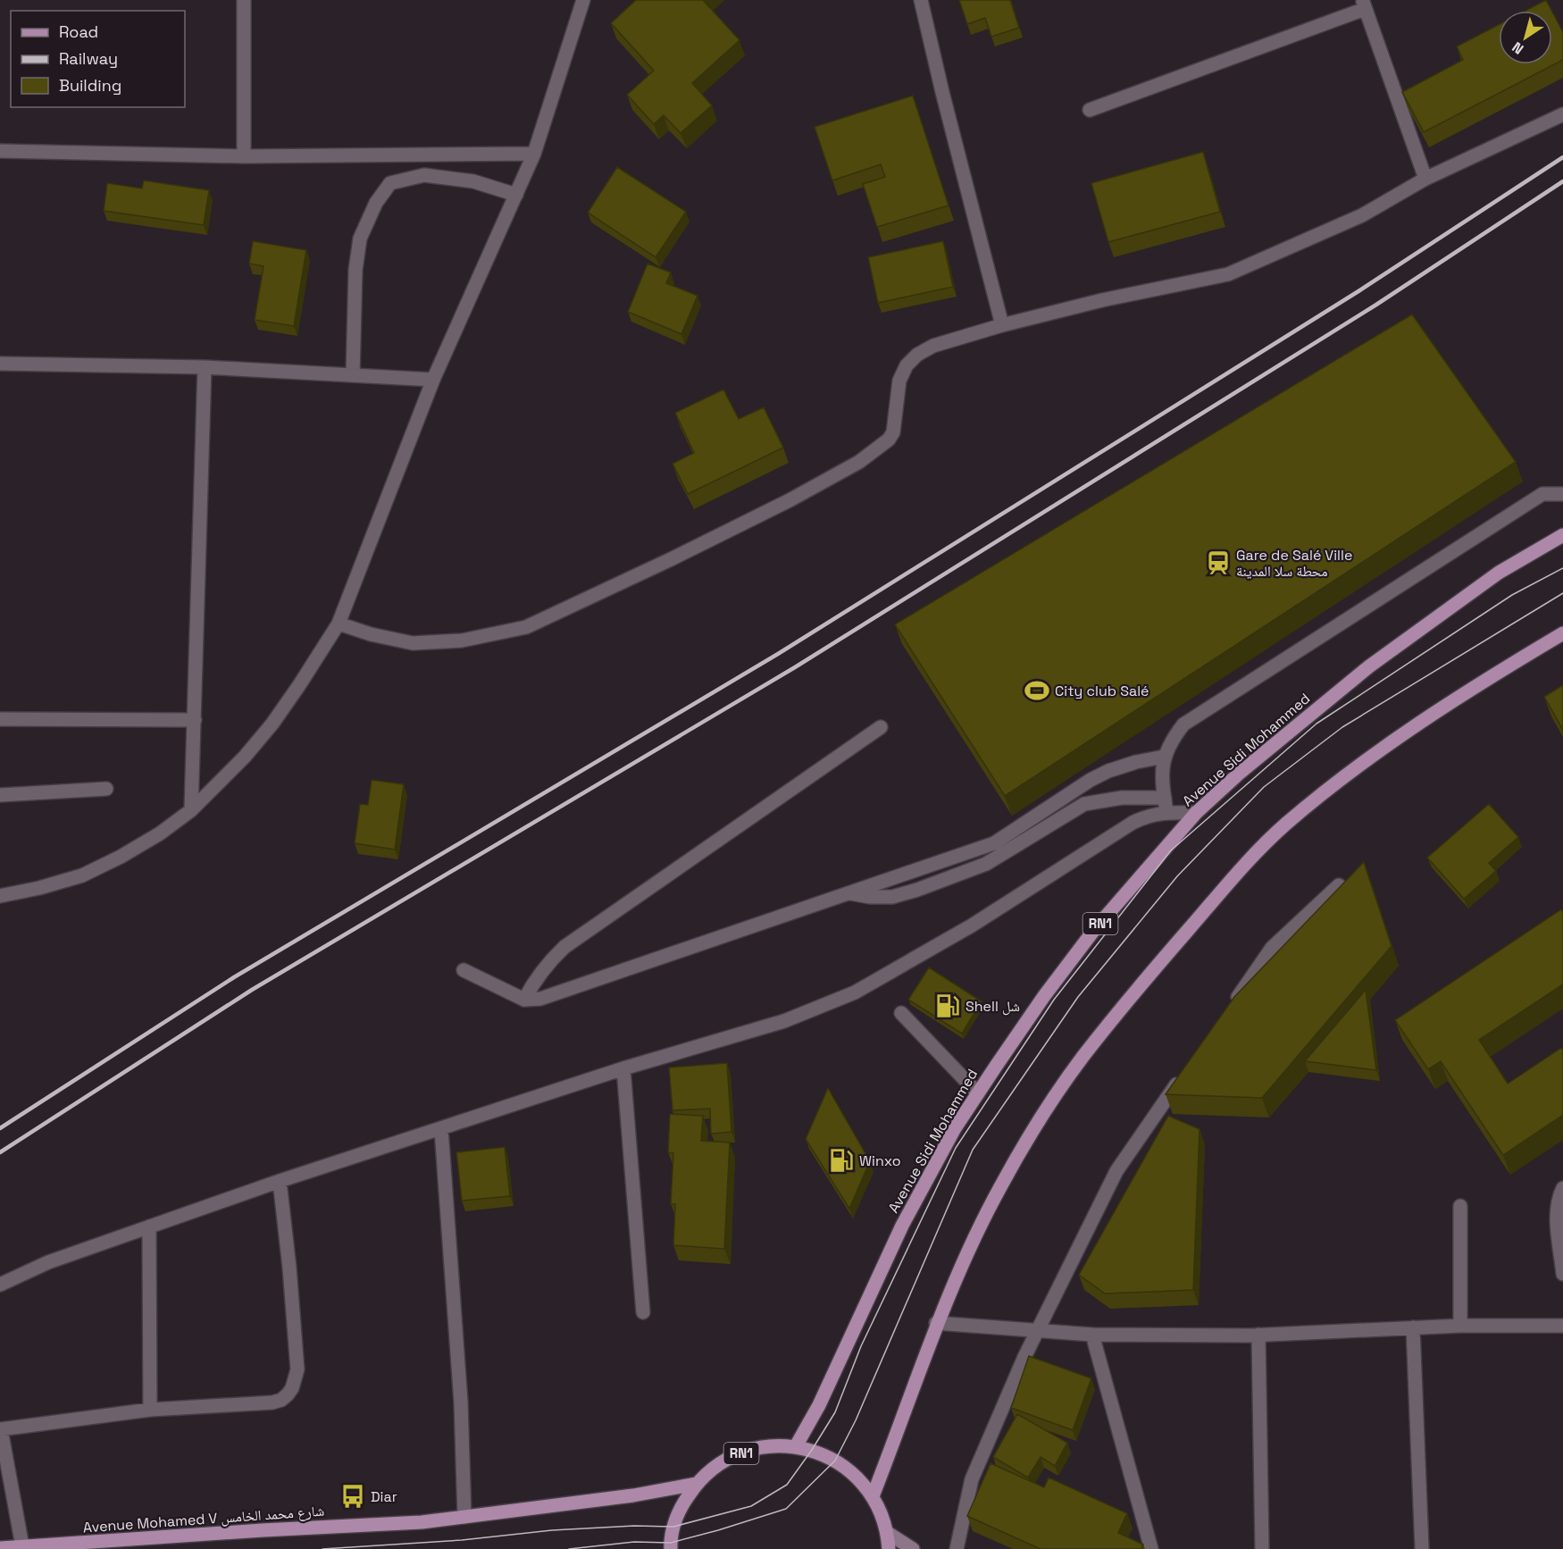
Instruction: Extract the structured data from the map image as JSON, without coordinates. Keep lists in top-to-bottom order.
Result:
{
  "streets": {
    "main road": ["Avenue Sidi Mohammed", "RN1", "Avenue Mohamed V شارع محمد الخامس"]
  },
  "crossings": [
    ["Avenue Sidi Mohammed", "RN1"],
    ["RN1", "Avenue Mohamed V شارع محمد الخامس"]
  ],
  "places": {
    "station": ["Gare de Salé Ville محطة سلا المدينة"],
    "sports": ["City club Salé"],
    "fuel station": ["Shell شل", "Winxo"],
    "bus stop": ["Diar"]
  },
  "legend": ["Road", "Railway", "Building"],
  "north": "bottom left"
}
